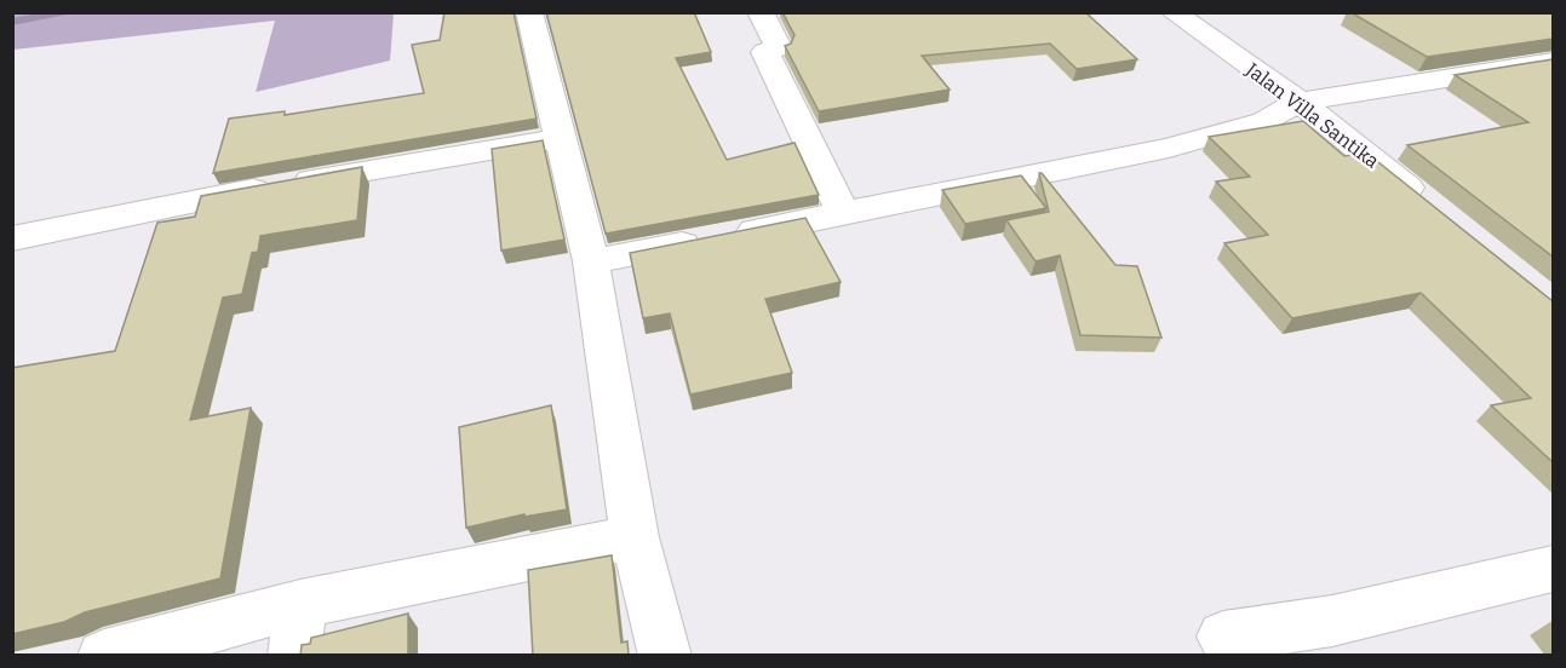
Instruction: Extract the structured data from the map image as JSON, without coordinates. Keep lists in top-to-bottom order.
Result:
{
  "streets": {
    "street": ["Jalan Villa Santika"]
  }
}
